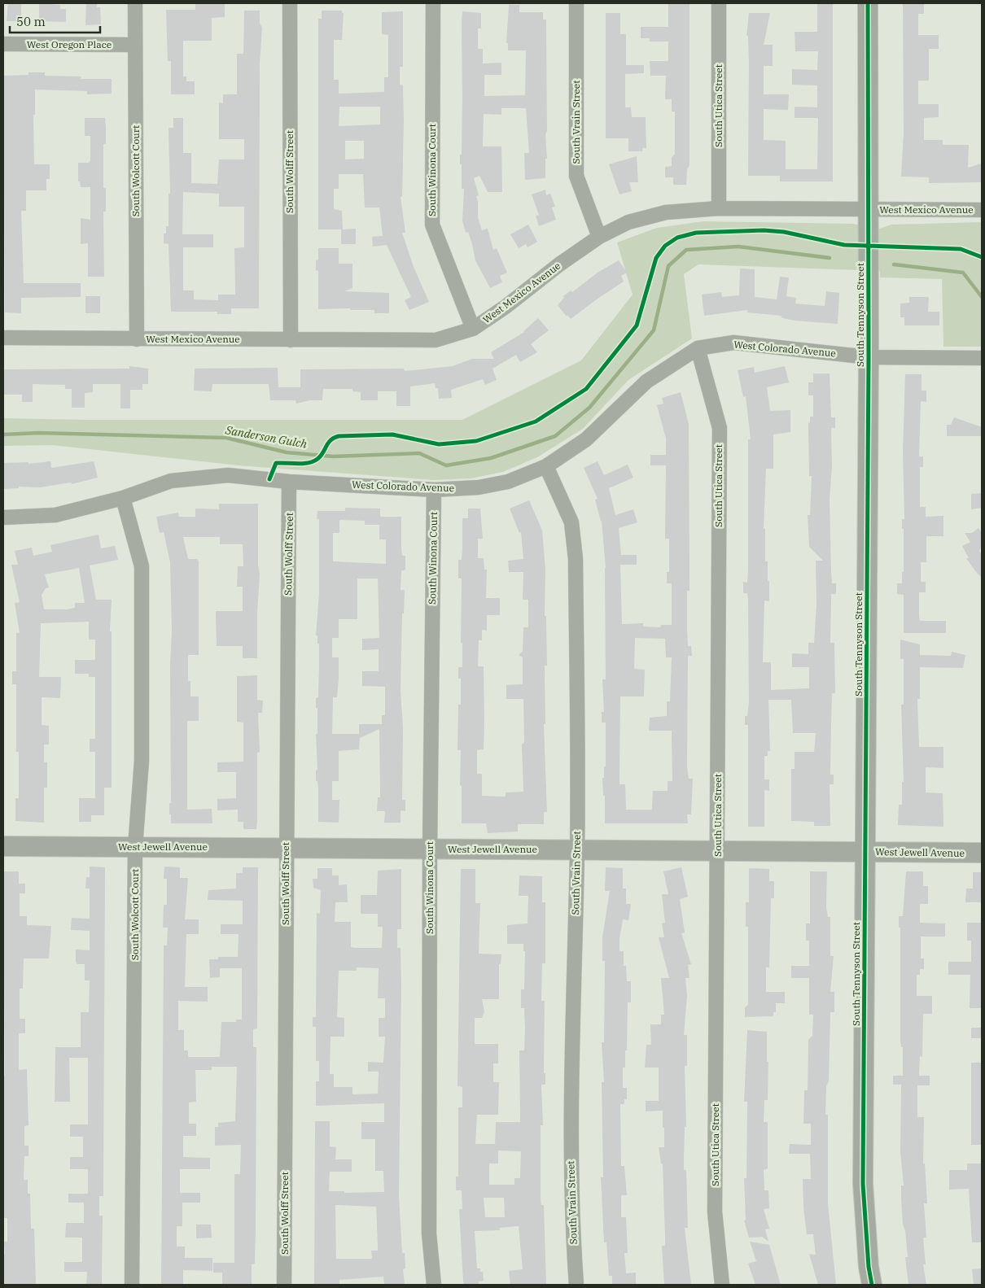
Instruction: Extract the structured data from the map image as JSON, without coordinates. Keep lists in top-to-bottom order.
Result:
{
  "streets": {
    "street": [
      "West Oregon Place",
      "South Utica Street",
      "South Vrain Street",
      "South Winona Court",
      "South Wolcott Court",
      "South Wolff Street",
      "West Mexico Avenue",
      "South Tennyson Street",
      "West Colorado Avenue",
      "West Jewell Avenue"
    ]
  },
  "crossings": [
    ["West Oregon Place", "South Wolcott Court"],
    ["South Utica Street", "West Mexico Avenue"],
    ["South Utica Street", "West Colorado Avenue"],
    ["South Utica Street", "West Jewell Avenue"],
    ["South Vrain Street", "West Mexico Avenue"],
    ["South Vrain Street", "West Colorado Avenue"],
    ["South Vrain Street", "West Jewell Avenue"],
    ["South Winona Court", "West Mexico Avenue"],
    ["South Winona Court", "West Colorado Avenue"],
    ["South Winona Court", "West Jewell Avenue"],
    ["South Wolcott Court", "West Mexico Avenue"],
    ["South Wolcott Court", "West Colorado Avenue"],
    ["South Wolcott Court", "West Jewell Avenue"],
    ["South Wolff Street", "West Mexico Avenue"],
    ["South Wolff Street", "West Colorado Avenue"],
    ["South Wolff Street", "West Jewell Avenue"],
    ["West Mexico Avenue", "South Tennyson Street"],
    ["South Tennyson Street", "West Colorado Avenue"],
    ["South Tennyson Street", "West Jewell Avenue"]
  ],
  "water": ["Sanderson Gulch"],
  "scale_bar": "50 m"
}
